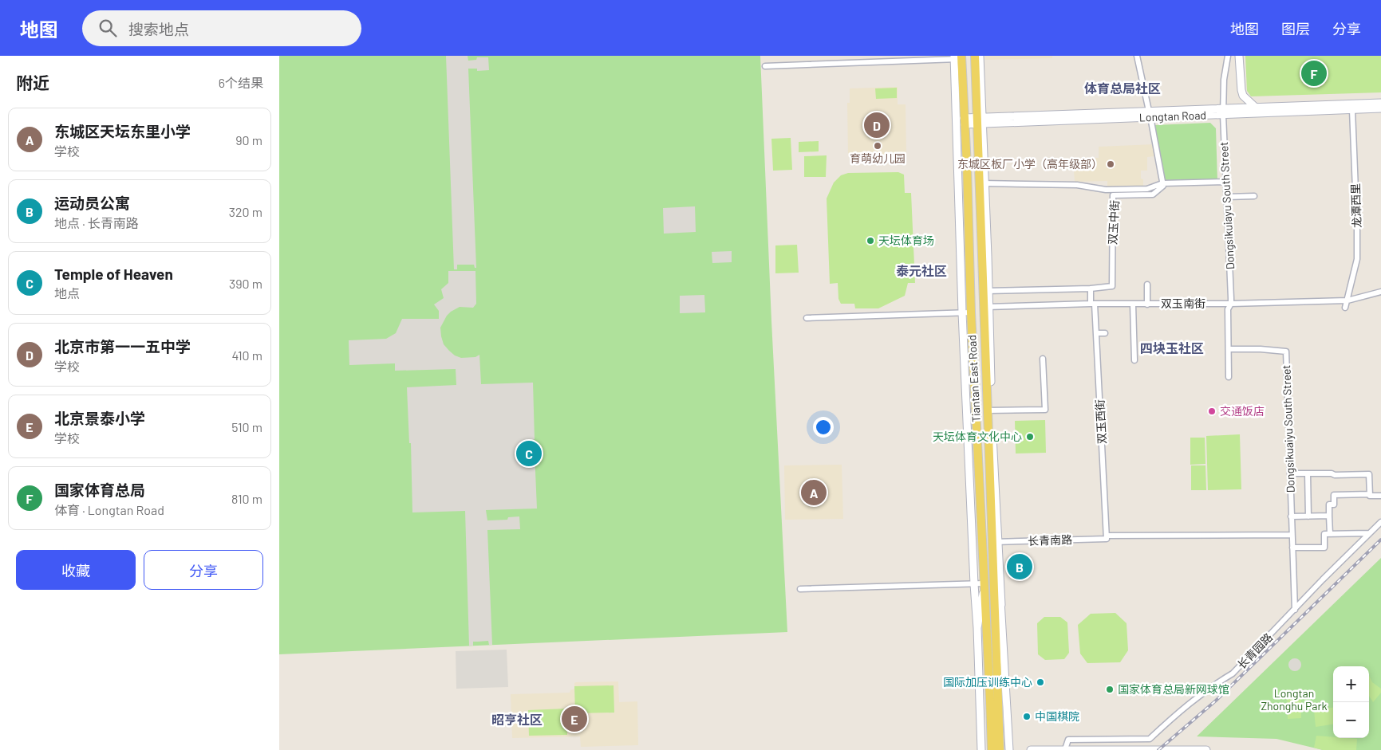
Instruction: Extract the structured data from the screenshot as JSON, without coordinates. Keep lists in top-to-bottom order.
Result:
{
  "streets": {
    "main road": ["Tiantan East Road"],
    "street": [
      "Longtan Road",
      "Dongsikuiayu South Street",
      "龙潭西里",
      "双玉中街",
      "双玉南街",
      "双玉西街",
      "Dongsikuaiyu South Street",
      "长青南路",
      "长青园路"
    ]
  },
  "crossings": [
    ["Longtan Road", "Dongsikuiayu South Street"],
    ["Longtan Road", "龙潭西里"],
    ["Longtan Road", "Tiantan East Road"],
    ["Dongsikuiayu South Street", "双玉南街"],
    ["龙潭西里", "双玉南街"],
    ["双玉南街", "Tiantan East Road"],
    ["双玉南街", "双玉西街"],
    ["Tiantan East Road", "长青南路"],
    ["双玉西街", "长青南路"],
    ["Dongsikuaiyu South Street", "长青南路"],
    ["Dongsikuaiyu South Street", "长青园路"]
  ],
  "districts": [
    "体育总局社区",
    "泰元社区",
    "四块玉社区",
    "昭亨社区"
  ],
  "parks": ["Longtan Zhonghu Park"],
  "places": [
    "育萌幼儿园",
    "东城区板厂小学（高年级部）",
    "天坛体育场",
    "交通饭店",
    "天坛体育文化中心",
    "国际加压训练中心",
    "国家体育总局新网球馆",
    "中国棋院"
  ],
  "page": {
    "header": "地图",
    "search": "搜索地点",
    "nav": ["地图", "图层", "分享"],
    "heading": ["附近", "6个结果"],
    "pins": [
      "F",
      "D",
      "C",
      "A",
      "B",
      "E"
    ],
    "list": [
      {
        "mark": "A",
        "name": "东城区天坛东里小学",
        "note": "学校",
        "value": "90 m"
      },
      {
        "mark": "B",
        "name": "运动员公寓",
        "note": "地点 · 长青南路",
        "value": "320 m"
      },
      {
        "mark": "C",
        "name": "Temple of Heaven",
        "note": "地点",
        "value": "390 m"
      },
      {
        "mark": "D",
        "name": "北京市第一一五中学",
        "note": "学校",
        "value": "410 m"
      },
      {
        "mark": "E",
        "name": "北京景泰小学",
        "note": "学校",
        "value": "510 m"
      },
      {
        "mark": "F",
        "name": "国家体育总局",
        "note": "体育 · Longtan Road",
        "value": "810 m"
      }
    ],
    "buttons": ["收藏", "分享"],
    "map_buttons": ["+", "−"]
  }
}
